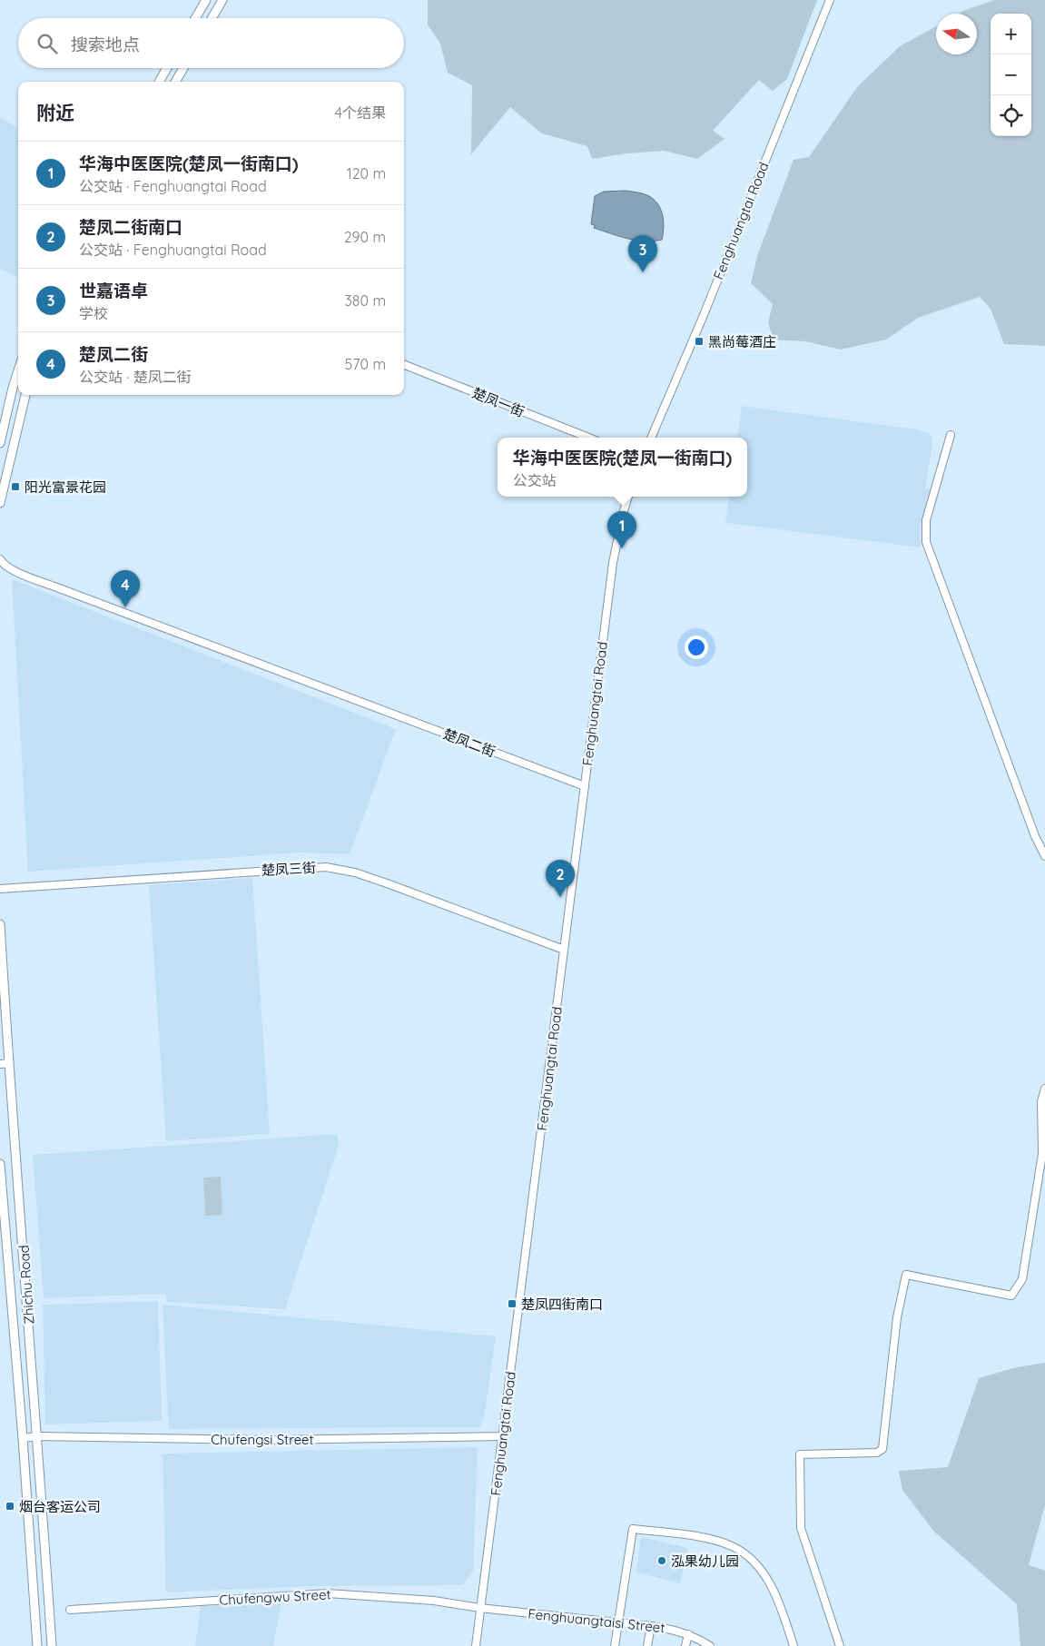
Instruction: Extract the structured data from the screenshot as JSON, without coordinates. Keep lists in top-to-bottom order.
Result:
{
  "streets": {
    "main road": ["Zhichu Road"],
    "street": [
      "Fenghuangtai Road",
      "楚凤一街",
      "楚凤二街",
      "楚凤三街",
      "Chufengsi Street",
      "Chufengwu Street",
      "Fenghuangtaisi Street"
    ]
  },
  "crossings": [
    ["Fenghuangtai Road", "楚凤二街"],
    ["Fenghuangtai Road", "楚凤三街"],
    ["Fenghuangtai Road", "Chufengsi Street"],
    ["Fenghuangtai Road", "Chufengwu Street"],
    ["Fenghuangtai Road", "Fenghuangtaisi Street"],
    ["Zhichu Road", "Chufengsi Street"],
    ["Chufengwu Street", "Fenghuangtaisi Street"]
  ],
  "places": {
    "transit": [
      "黑尚莓酒庄",
      "阳光富景花园",
      "楚凤四街南口",
      "烟台客运公司"
    ],
    "other": ["泓果幼儿园"]
  },
  "north": "left",
  "page": {
    "map_buttons": ["+", "−"],
    "search": "搜索地点",
    "heading": ["附近", "4个结果"],
    "list": [
      {
        "mark": "1",
        "name": "华海中医医院(楚凤一街南口)",
        "note": "公交站 · Fenghuangtai Road",
        "value": "120 m"
      },
      {
        "mark": "2",
        "name": "楚凤二街南口",
        "note": "公交站 · Fenghuangtai Road",
        "value": "290 m"
      },
      {
        "mark": "3",
        "name": "世嘉语卓",
        "note": "学校",
        "value": "380 m"
      },
      {
        "mark": "4",
        "name": "楚凤二街",
        "note": "公交站 · 楚凤二街",
        "value": "570 m"
      }
    ],
    "pins": [
      "3",
      "1",
      "4",
      "2"
    ],
    "popup": ["华海中医医院(楚凤一街南口)", "公交站"]
  }
}
